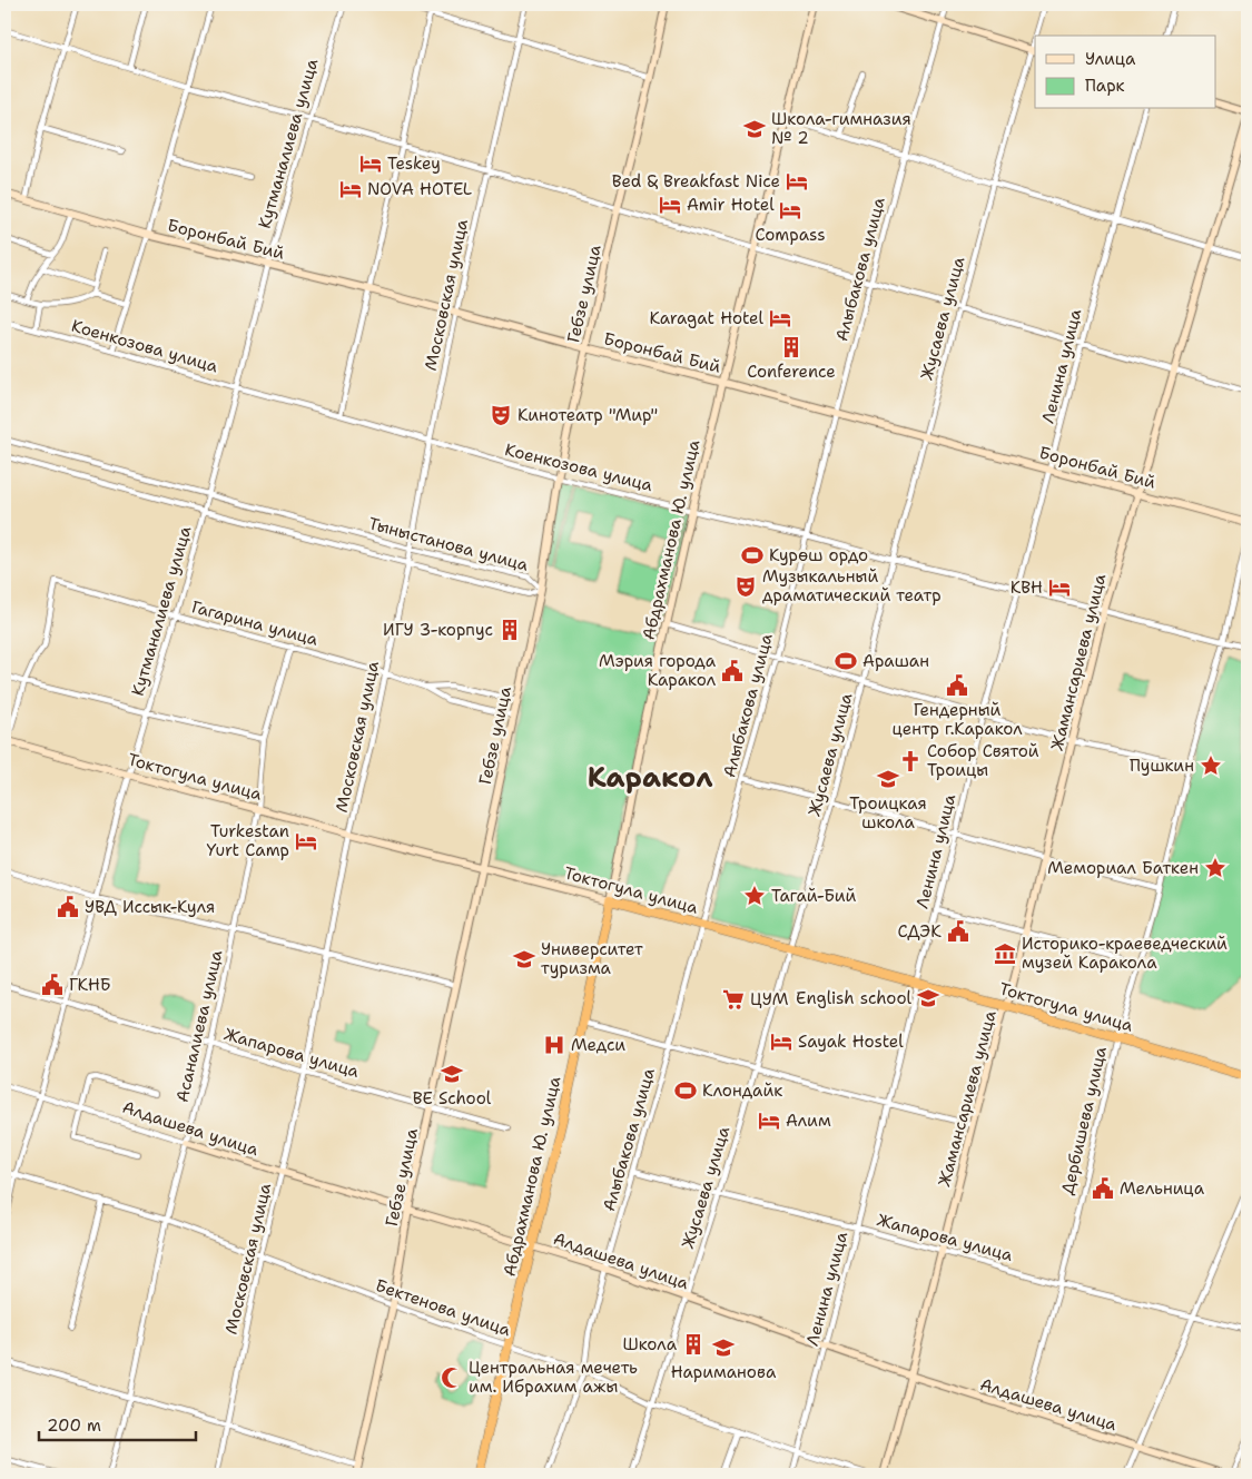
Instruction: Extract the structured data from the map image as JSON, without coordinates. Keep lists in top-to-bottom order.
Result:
{
  "streets": {
    "highway": ["Абдрахманова Ю. улица", "Токтогула улица"],
    "main road": [
      "Боронбай Бий",
      "Гебзе улица",
      "Жамансариева улица",
      "Алдашева улица"
    ],
    "street": [
      "Кутманалиева улица",
      "Алыбакова улица",
      "Московская улица",
      "Жусаева улица",
      "Коенкозова улица",
      "Ленина улица",
      "Тыныстанова улица",
      "Гагарина улица",
      "Асаналиева улица",
      "Жапарова улица",
      "Дербишева улица",
      "Бектенова улица"
    ]
  },
  "crossings": [
    ["Кутманалиева улица", "Боронбай Бий"],
    ["Кутманалиева улица", "Коенкозова улица"],
    ["Кутманалиева улица", "Тыныстанова улица"],
    ["Кутманалиева улица", "Гагарина улица"],
    ["Кутманалиева улица", "Токтогула улица"],
    ["Кутманалиева улица", "Жапарова улица"],
    ["Кутманалиева улица", "Алдашева улица"],
    ["Кутманалиева улица", "Бектенова улица"],
    ["Боронбай Бий", "Алыбакова улица"],
    ["Боронбай Бий", "Гебзе улица"],
    ["Боронбай Бий", "Московская улица"],
    ["Боронбай Бий", "Жусаева улица"],
    ["Боронбай Бий", "Ленина улица"],
    ["Боронбай Бий", "Абдрахманова Ю. улица"],
    ["Боронбай Бий", "Жамансариева улица"],
    ["Алыбакова улица", "Коенкозова улица"],
    ["Алыбакова улица", "Токтогула улица"],
    ["Алыбакова улица", "Жапарова улица"],
    ["Алыбакова улица", "Алдашева улица"],
    ["Алыбакова улица", "Бектенова улица"],
    ["Гебзе улица", "Коенкозова улица"],
    ["Гебзе улица", "Тыныстанова улица"],
    ["Гебзе улица", "Гагарина улица"],
    ["Гебзе улица", "Токтогула улица"],
    ["Гебзе улица", "Жапарова улица"],
    ["Гебзе улица", "Алдашева улица"],
    ["Гебзе улица", "Бектенова улица"],
    ["Московская улица", "Коенкозова улица"],
    ["Московская улица", "Тыныстанова улица"],
    ["Московская улица", "Гагарина улица"],
    ["Московская улица", "Токтогула улица"],
    ["Московская улица", "Жапарова улица"],
    ["Московская улица", "Алдашева улица"],
    ["Московская улица", "Бектенова улица"],
    ["Жусаева улица", "Коенкозова улица"],
    ["Жусаева улица", "Токтогула улица"],
    ["Жусаева улица", "Жапарова улица"],
    ["Жусаева улица", "Алдашева улица"],
    ["Жусаева улица", "Бектенова улица"],
    ["Коенкозова улица", "Ленина улица"],
    ["Коенкозова улица", "Абдрахманова Ю. улица"],
    ["Коенкозова улица", "Жамансариева улица"],
    ["Коенкозова улица", "Дербишева улица"],
    ["Ленина улица", "Токтогула улица"],
    ["Ленина улица", "Жапарова улица"],
    ["Ленина улица", "Алдашева улица"],
    ["Ленина улица", "Бектенова улица"],
    ["Абдрахманова Ю. улица", "Токтогула улица"],
    ["Абдрахманова Ю. улица", "Алдашева улица"],
    ["Абдрахманова Ю. улица", "Бектенова улица"],
    ["Гагарина улица", "Токтогула улица"],
    ["Гагарина улица", "Асаналиева улица"],
    ["Жамансариева улица", "Токтогула улица"],
    ["Жамансариева улица", "Жапарова улица"],
    ["Жамансариева улица", "Алдашева улица"],
    ["Токтогула улица", "Асаналиева улица"],
    ["Токтогула улица", "Дербишева улица"],
    ["Асаналиева улица", "Жапарова улица"],
    ["Асаналиева улица", "Алдашева улица"],
    ["Асаналиева улица", "Бектенова улица"],
    ["Жапарова улица", "Дербишева улица"],
    ["Дербишева улица", "Алдашева улица"]
  ],
  "districts": ["Каракол"],
  "places": {
    "school or university": [
      "Школа-гимназия № 2",
      "Троицкая школа",
      "Университет туризма",
      "Еnglish school",
      "BE School",
      "Нариманова"
    ],
    "hotel": [
      "Teskey",
      "Bed & Breakfast Nice",
      "NOVA HOTEL",
      "Amir Hotel",
      "Compass",
      "Karagat Hotel",
      "KBH",
      "Turkestan Yurt Camp",
      "Sayak Hostel",
      "Алим"
    ],
    "building": ["Conference", "ИГУ 3-корпус", "Школа"],
    "theatre": ["Кинотеатр \"Мир\"", "Музыкальный драматический театр"],
    "sports": ["Курөш ордо", "Арашан", "Клондайк"],
    "public building": [
      "Мэрия города Каракол",
      "Гендерный центр г.Каракол",
      "УВД Иссык-Куля",
      "СДЭК",
      "ГКНБ",
      "Мельница"
    ],
    "church": ["Собор Святой Троицы"],
    "place": ["Пушкин", "Мемориал Баткен", "Тагай-Бий"],
    "museum": ["Историко-краеведческий музей Каракола"],
    "supermarket": ["ЦУМ"],
    "hospital": ["Медси"],
    "mosque": ["Центральная мечеть им. Ибрахим ажы"]
  },
  "legend": ["Улица", "Парк"],
  "scale_bar": "200 m"
}
